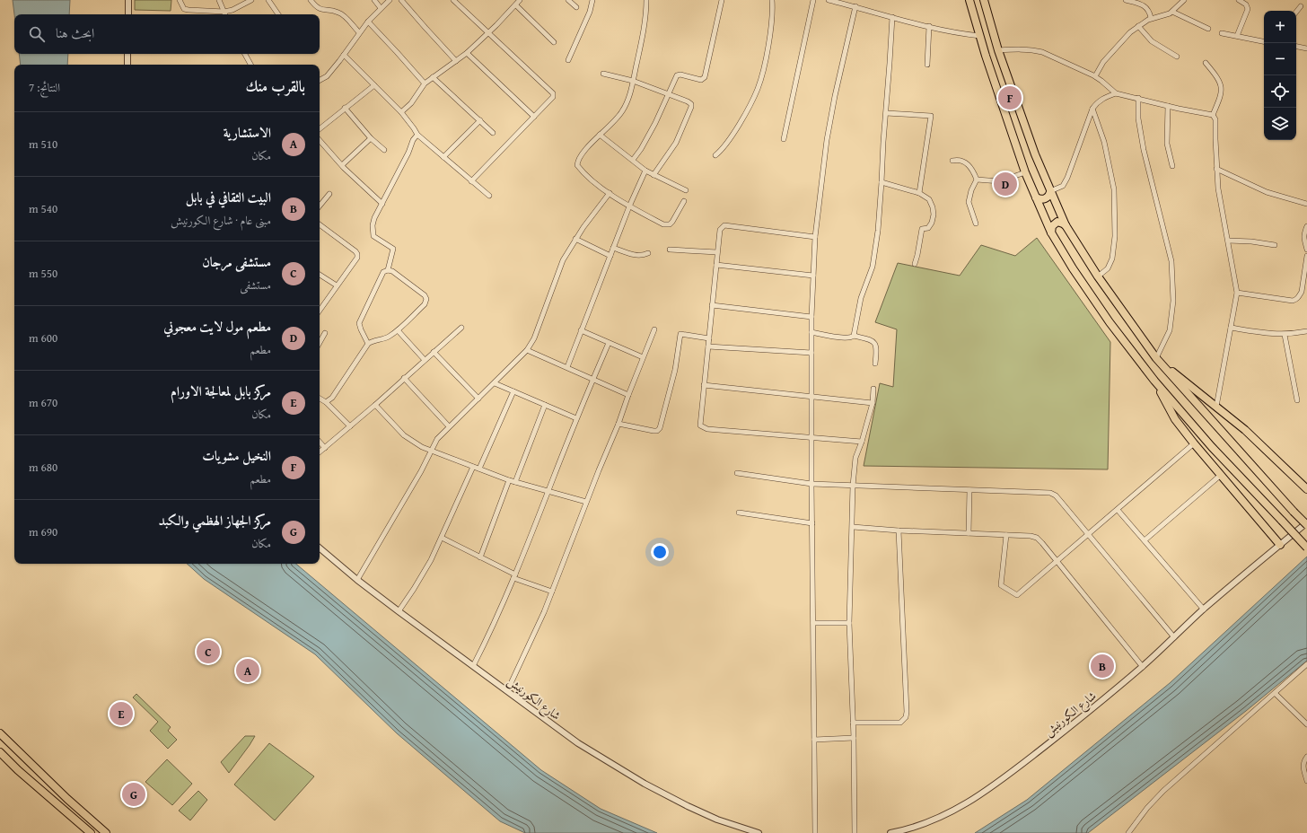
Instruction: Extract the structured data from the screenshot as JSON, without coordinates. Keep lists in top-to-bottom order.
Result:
{
  "streets": {
    "street": ["شارع الكورنيش"]
  },
  "page": {
    "map_buttons": ["+", "−"],
    "search": "ابحث هنا",
    "heading": ["بالقرب منك", "النتائج: 7"],
    "pins": [
      "F",
      "D",
      "C",
      "B",
      "A",
      "E",
      "G"
    ],
    "list": [
      {
        "mark": "A",
        "name": "الاستشارية",
        "note": "مكان",
        "value": "510 m"
      },
      {
        "mark": "B",
        "name": "البيت الثقافي في بابل",
        "note": "مبنى عام · شارع الكورنيش",
        "value": "540 m"
      },
      {
        "mark": "C",
        "name": "مستشفى مرجان",
        "note": "مستشفى",
        "value": "550 m"
      },
      {
        "mark": "D",
        "name": "مطعم مول لايت معجوني",
        "note": "مطعم",
        "value": "600 m"
      },
      {
        "mark": "E",
        "name": "مركز بابل لمعالجة الاورام",
        "note": "مكان",
        "value": "670 m"
      },
      {
        "mark": "F",
        "name": "النخيل مشويات",
        "note": "مطعم",
        "value": "680 m"
      },
      {
        "mark": "G",
        "name": "مركز الجهاز الهظمي والكبد",
        "note": "مكان",
        "value": "690 m"
      }
    ]
  }
}
